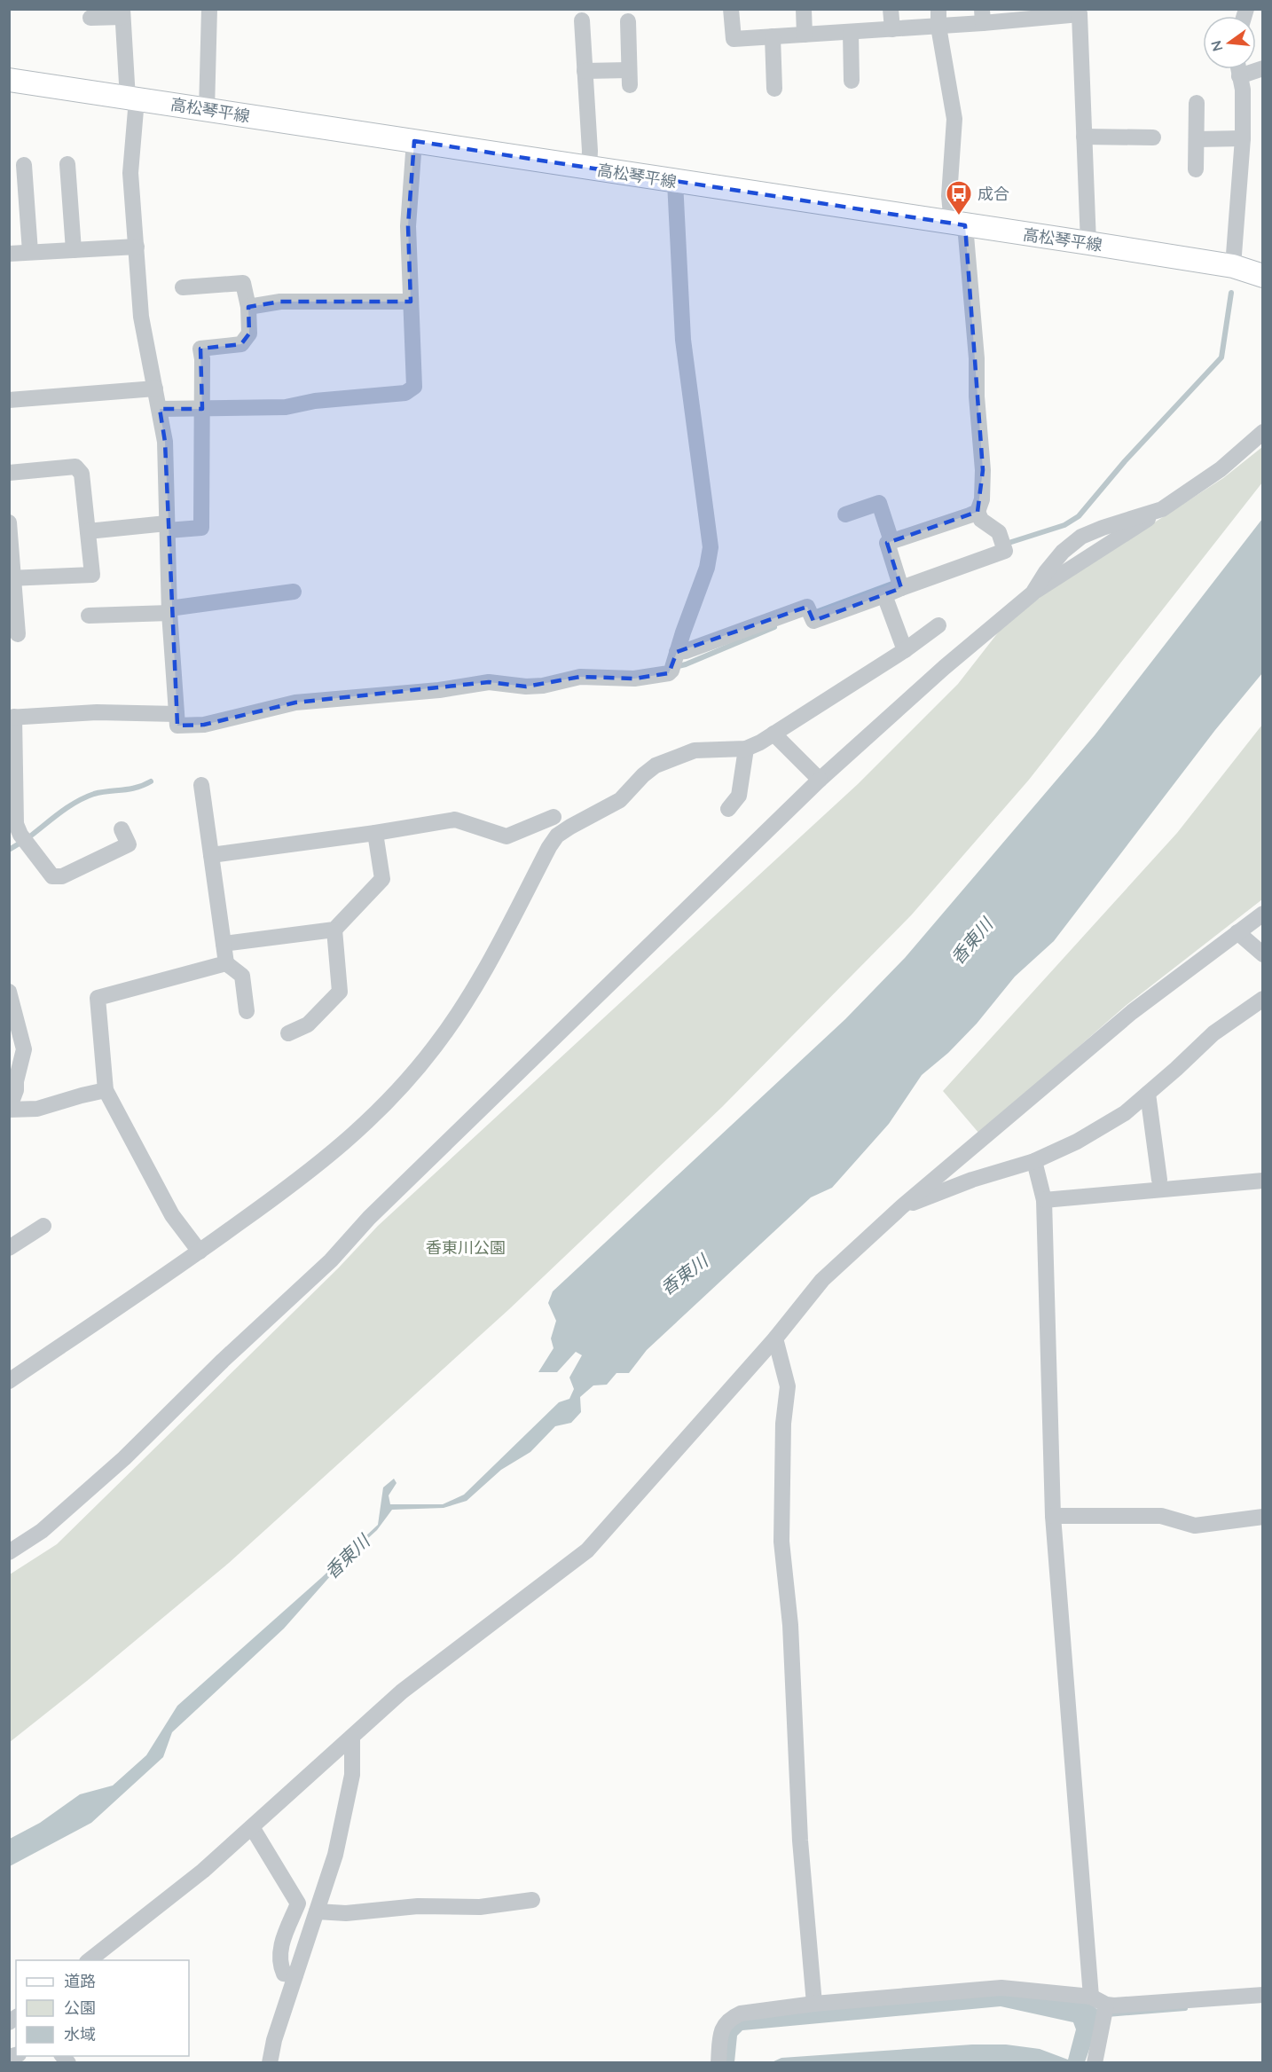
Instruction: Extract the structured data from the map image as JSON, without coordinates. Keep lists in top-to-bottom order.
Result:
{
  "streets": {
    "main road": ["高松琴平線"]
  },
  "water": ["香東川"],
  "parks": ["香東川公園"],
  "places": {
    "bus stop": ["成合"]
  },
  "legend": ["道路", "公園", "水域"],
  "north": "left"
}
